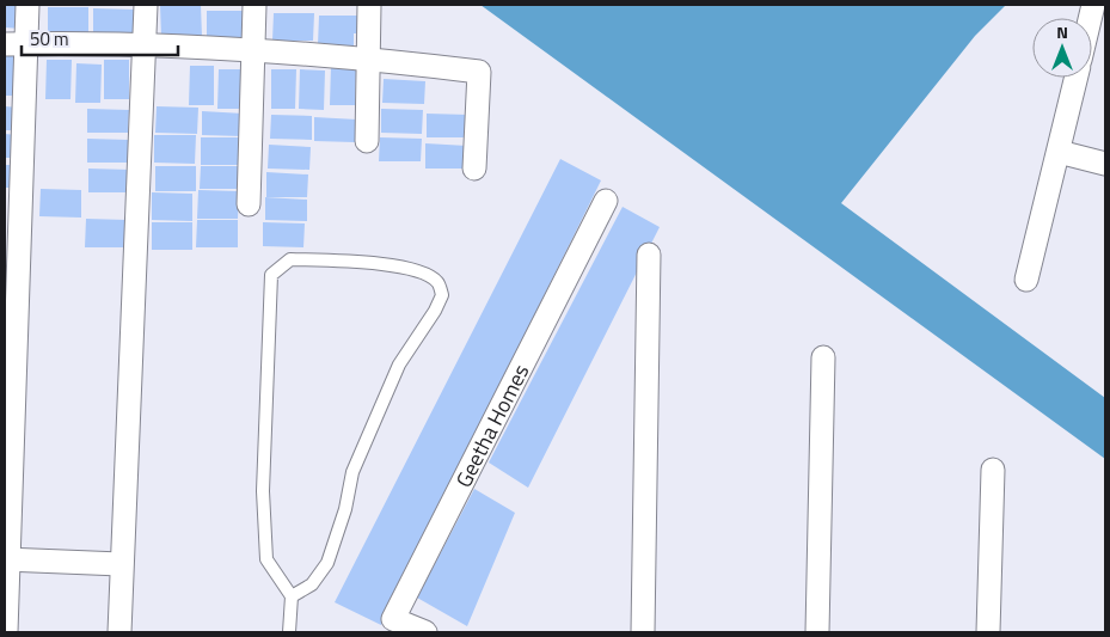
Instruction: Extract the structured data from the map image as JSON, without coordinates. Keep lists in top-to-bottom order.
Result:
{
  "streets": {
    "street": ["Geetha Homes"]
  },
  "scale_bar": "50 m",
  "north": "top"
}
